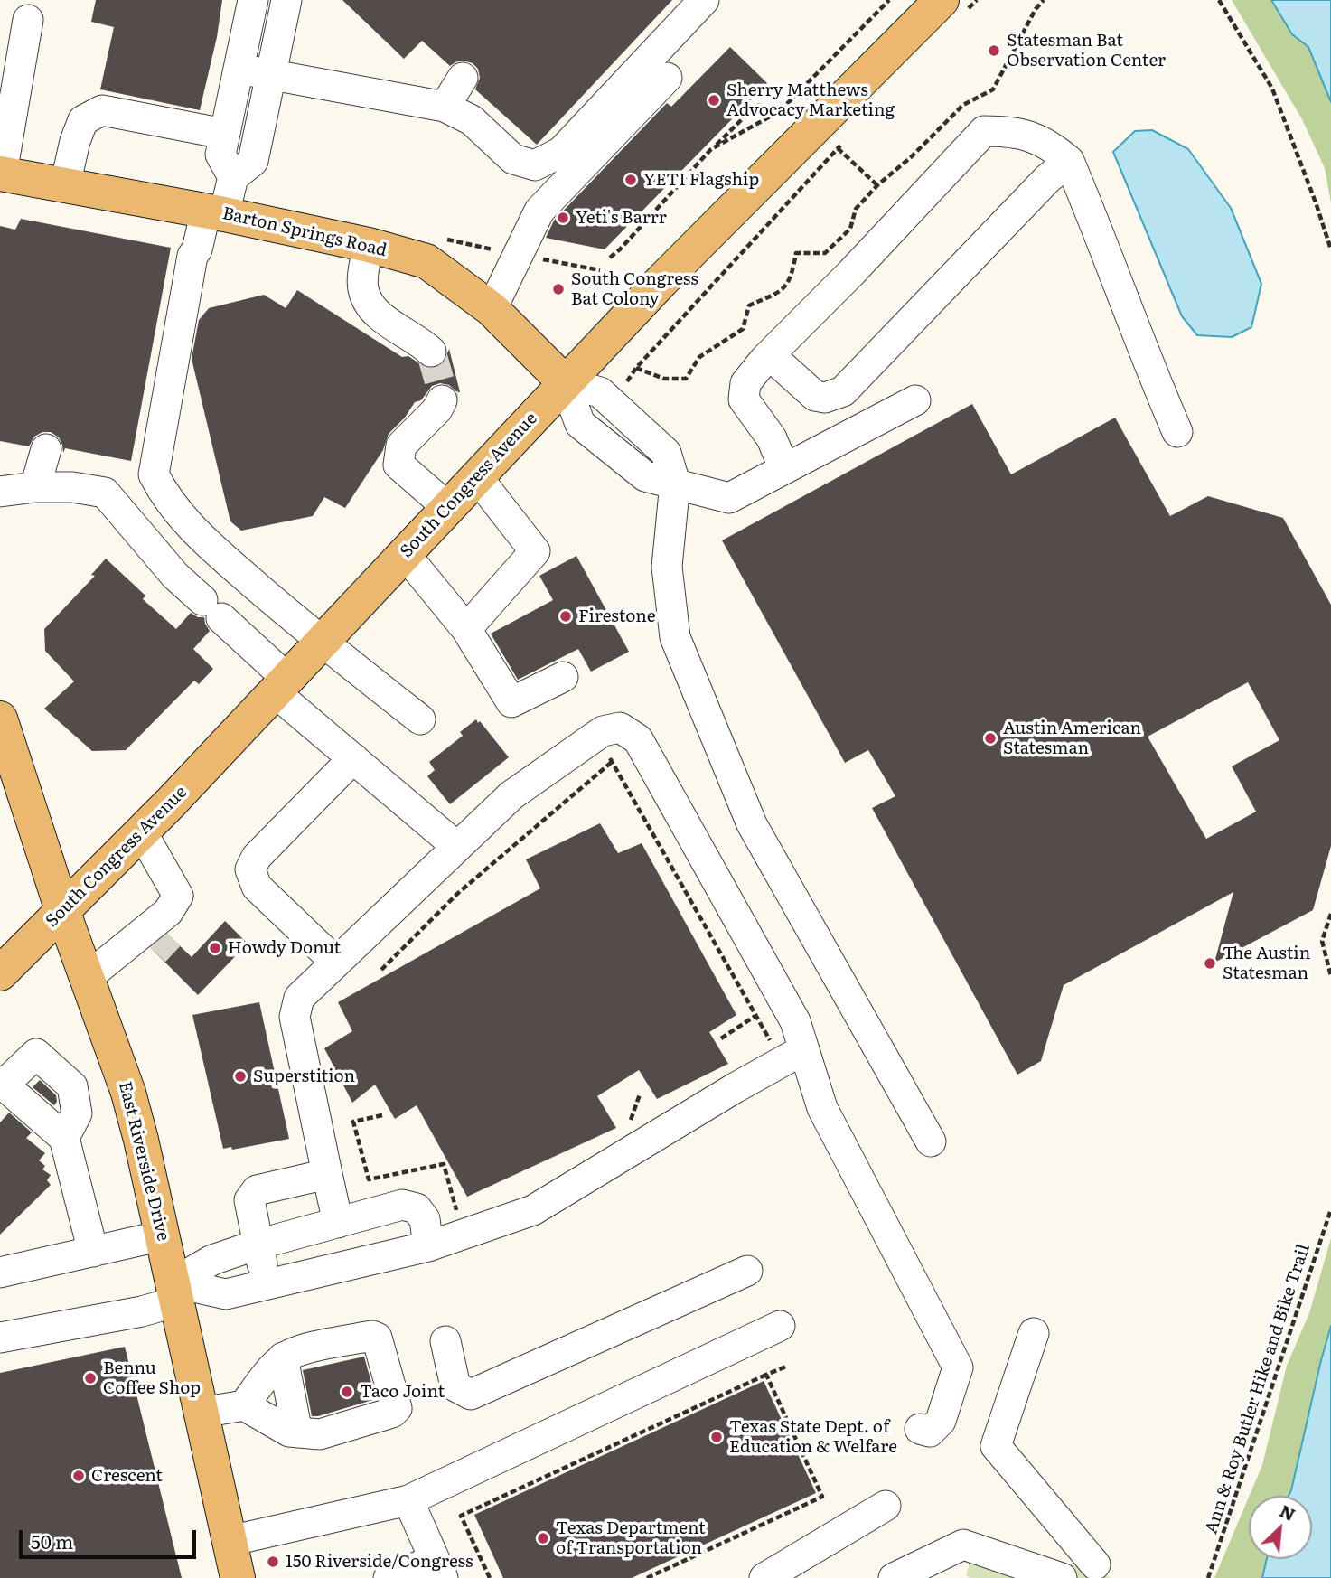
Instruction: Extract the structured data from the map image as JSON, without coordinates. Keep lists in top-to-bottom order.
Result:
{
  "streets": {
    "main road": ["Barton Springs Road", "South Congress Avenue", "East Riverside Drive"],
    "path": ["Ann & Roy Butler Hike and Bike Trail"]
  },
  "crossings": [
    ["Barton Springs Road", "South Congress Avenue"],
    ["South Congress Avenue", "East Riverside Drive"]
  ],
  "places": [
    "Statesman Bat Observation Center",
    "Sherry Matthews Advocacy Marketing",
    "YETI Flagship",
    "Yeti's Barrr",
    "South Congress Bat Colony",
    "Firestone",
    "Austin American Statesman",
    "Howdy Donut",
    "The Austin Statesman",
    "Superstition",
    "Bennu Coffee Shop",
    "Taco Joint",
    "Texas State Dept. of Education & Welfare",
    "Crescent",
    "Texas Department of Transportation",
    "150 Riverside/Congress"
  ],
  "scale_bar": "50 m",
  "north": "top right"
}
